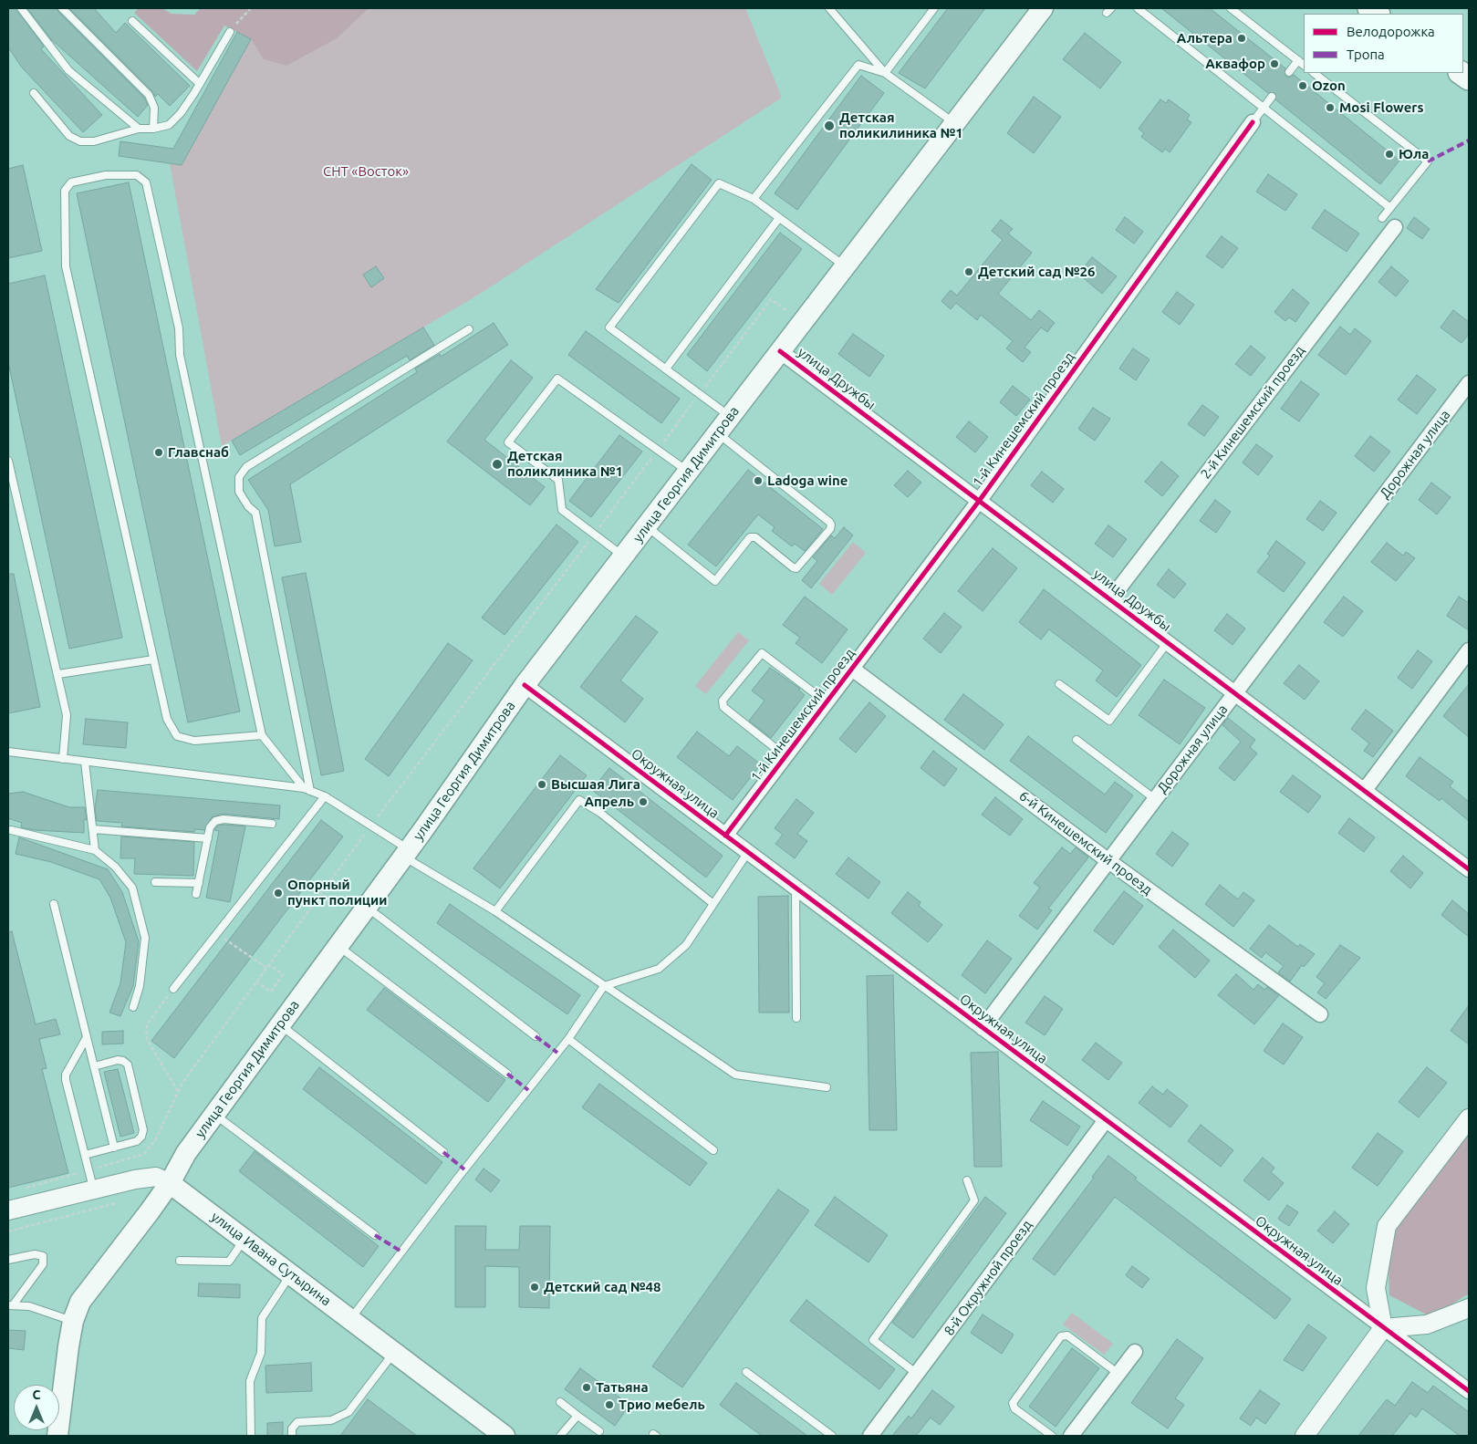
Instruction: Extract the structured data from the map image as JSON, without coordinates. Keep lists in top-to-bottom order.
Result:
{
  "streets": {
    "main road": ["улица Георгия Димитрова", "улица Ивана Сутырина"],
    "street": [
      "улица Дружбы",
      "2-й Кинешемский проезд",
      "1-й Кинешемский проезд",
      "Дорожная улица",
      "Окружная улица",
      "6-й Кинешемский проезд",
      "8-й Окружной проезд"
    ]
  },
  "crossings": [
    ["улица Дружбы", "2-й Кинешемский проезд"],
    ["улица Дружбы", "1-й Кинешемский проезд"],
    ["улица Дружбы", "Дорожная улица"],
    ["улица Дружбы", "улица Георгия Димитрова"],
    ["1-й Кинешемский проезд", "Окружная улица"],
    ["1-й Кинешемский проезд", "6-й Кинешемский проезд"],
    ["Дорожная улица", "Окружная улица"],
    ["Дорожная улица", "6-й Кинешемский проезд"],
    ["улица Георгия Димитрова", "Окружная улица"],
    ["улица Георгия Димитрова", "улица Ивана Сутырина"],
    ["Окружная улица", "8-й Окружной проезд"]
  ],
  "parks": ["СНТ «Восток»"],
  "places": [
    "Альтера",
    "Аквафор",
    "Ozon",
    "Mosi Flowers",
    "Детская поликилиника №1",
    "Юла",
    "Детский сад №26",
    "Главснаб",
    "Детская поликлиника №1",
    "Ladoga wine",
    "Высшая Лига",
    "Апрель",
    "Опорный пункт полиции",
    "Детский сад №48",
    "Татьяна",
    "Трио мебель"
  ],
  "legend": ["Велодорожка", "Тропа"],
  "north": "top"
}
